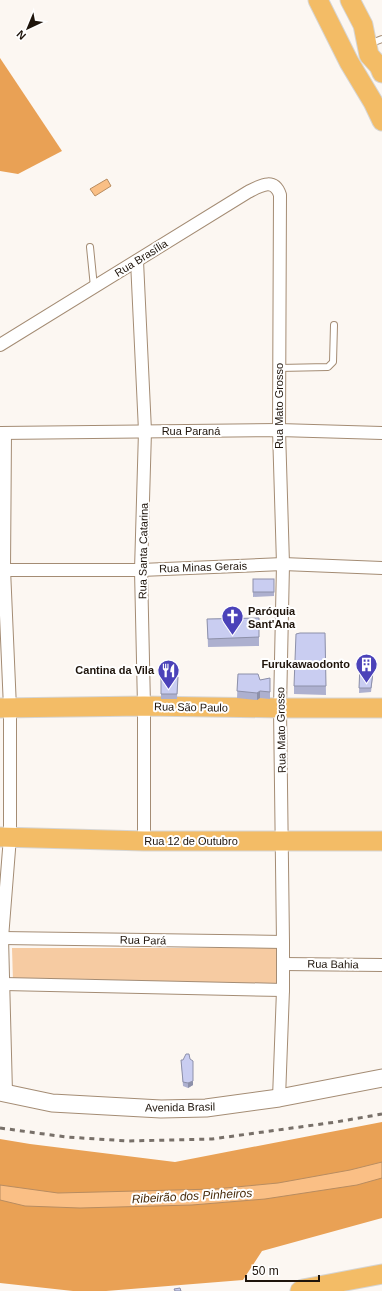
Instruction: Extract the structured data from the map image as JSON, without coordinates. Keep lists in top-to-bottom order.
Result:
{
  "streets": {
    "main road": ["Rua São Paulo", "Rua 12 de Outubro", "Avenida Brasil"],
    "street": [
      "Rua Brasília",
      "Rua Mato Grosso",
      "Rua Paraná",
      "Rua Santa Catarina",
      "Rua Minas Gerais",
      "Rua Pará",
      "Rua Bahia"
    ]
  },
  "crossings": [
    ["Rua Brasília", "Rua Mato Grosso"],
    ["Rua Brasília", "Rua Santa Catarina"],
    ["Rua Mato Grosso", "Rua Paraná"],
    ["Rua Mato Grosso", "Rua Minas Gerais"],
    ["Rua Mato Grosso", "Rua São Paulo"],
    ["Rua Mato Grosso", "Rua 12 de Outubro"],
    ["Rua Mato Grosso", "Rua Pará"],
    ["Rua Mato Grosso", "Rua Bahia"],
    ["Rua Mato Grosso", "Avenida Brasil"],
    ["Rua Paraná", "Rua Santa Catarina"],
    ["Rua Santa Catarina", "Rua Minas Gerais"],
    ["Rua Santa Catarina", "Rua São Paulo"],
    ["Rua Santa Catarina", "Rua 12 de Outubro"]
  ],
  "water": ["Ribeirão dos Pinheiros"],
  "places": {
    "church": ["Paróquia Sant'Ana"],
    "building": ["Furukawaodonto"],
    "restaurant": ["Cantina da Vila"]
  },
  "scale_bar": "50 m",
  "north": "bottom left"
}
